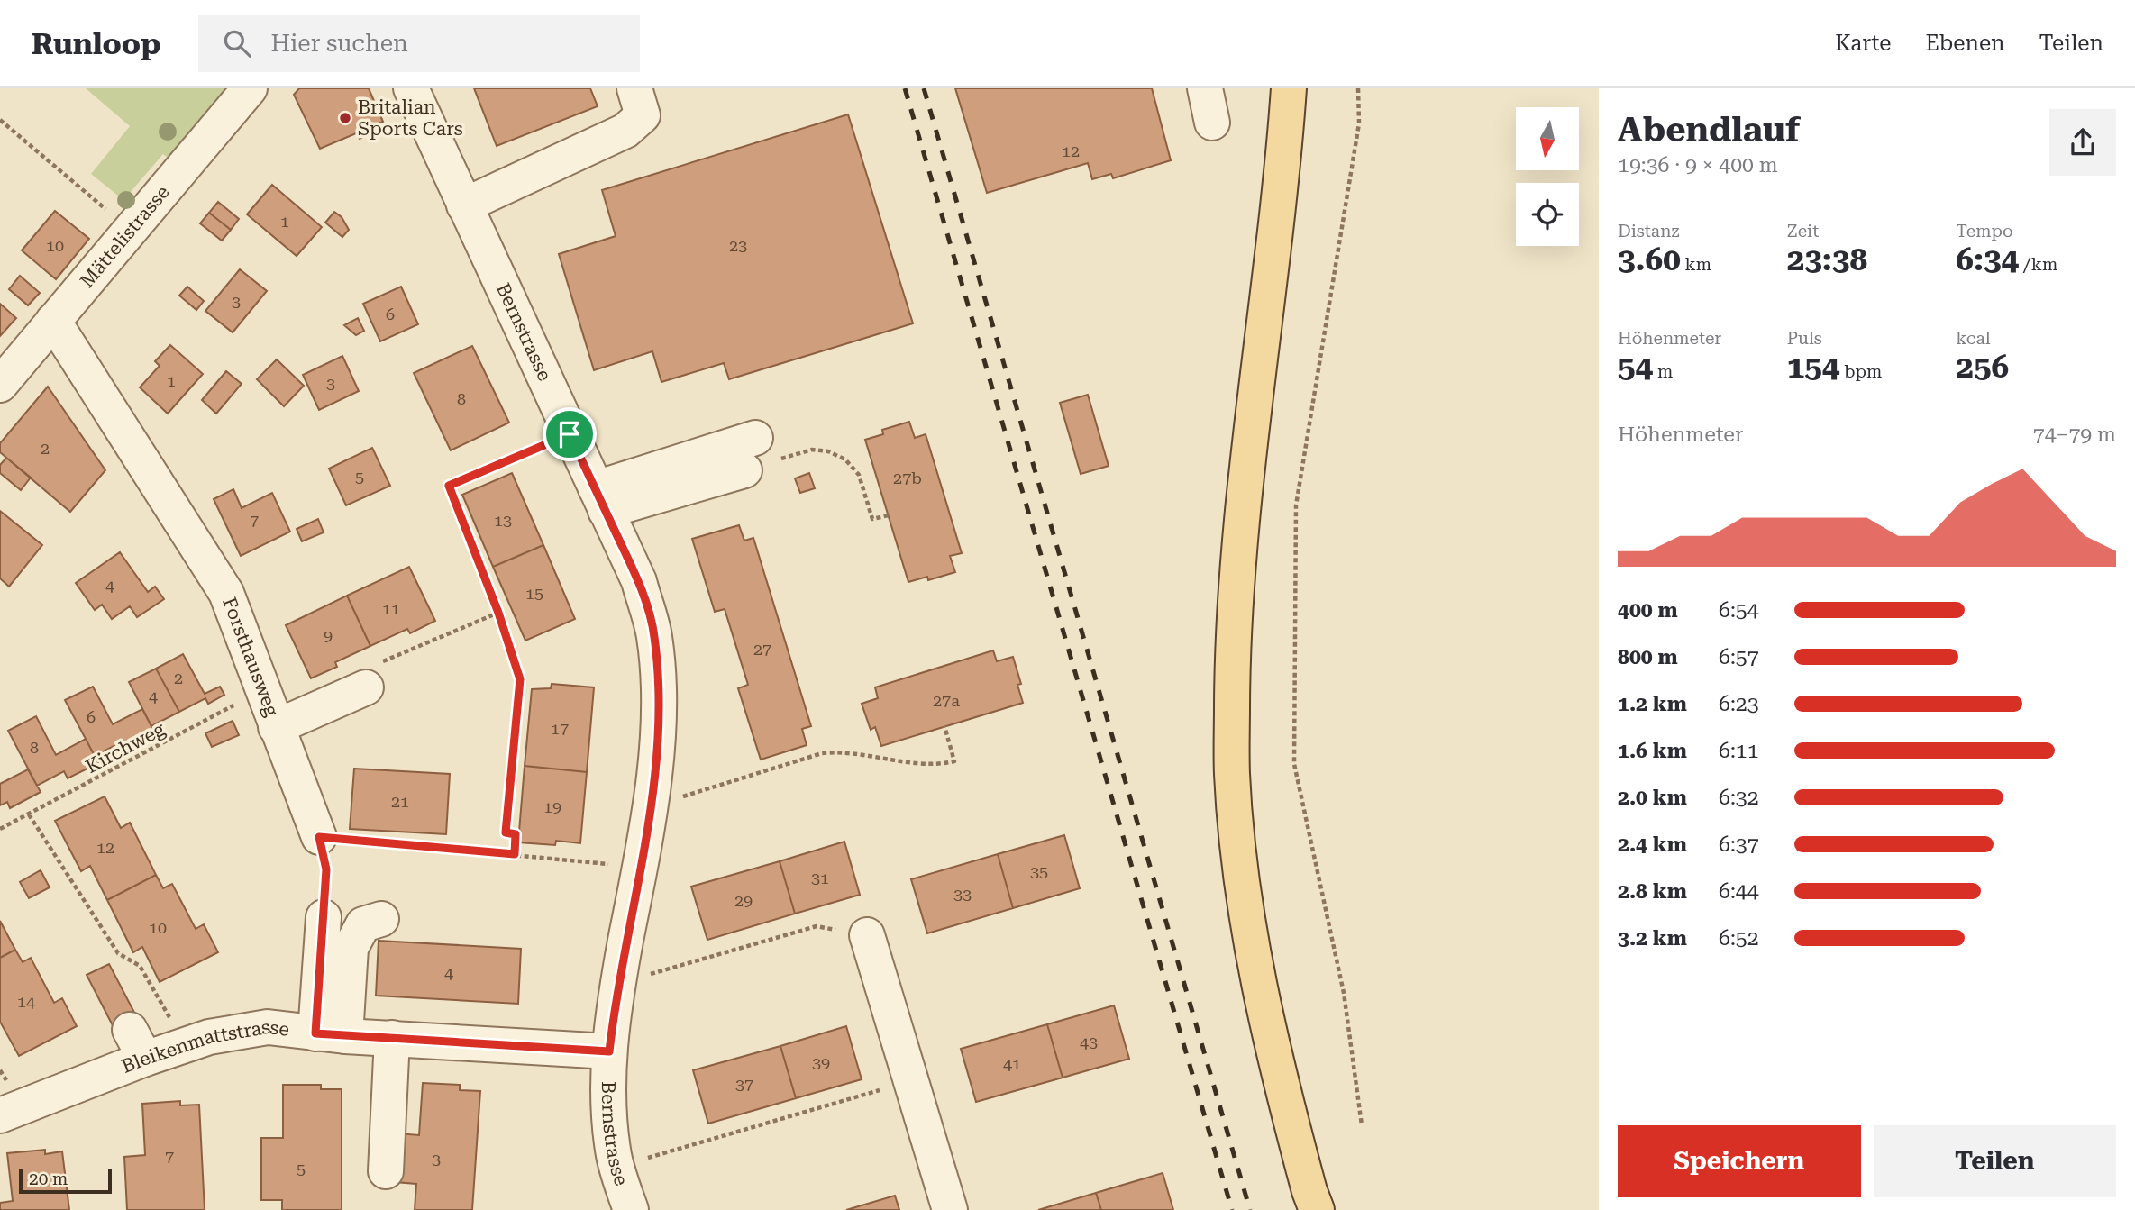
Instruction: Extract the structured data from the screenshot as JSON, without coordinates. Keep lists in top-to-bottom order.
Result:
{
  "streets": {
    "street": [
      "Mättelistrasse",
      "Bernstrasse",
      "Forsthausweg",
      "Bleikenmattstrasse"
    ],
    "path": ["Kirchweg"]
  },
  "crossings": [
    ["Mättelistrasse", "Forsthausweg"],
    ["Bernstrasse", "Bleikenmattstrasse"],
    ["Forsthausweg", "Kirchweg"]
  ],
  "places": ["Britalian Sports Cars"],
  "house_numbers": [
    "12",
    "1",
    "10",
    "23",
    "3",
    "6",
    "1",
    "3",
    "8",
    "2",
    "5",
    "27b",
    "7",
    "13",
    "4",
    "15",
    "11",
    "9",
    "27",
    "2",
    "4",
    "27a",
    "6",
    "17",
    "8",
    "21",
    "19",
    "12",
    "35",
    "31",
    "33",
    "29",
    "10",
    "4",
    "14",
    "43",
    "39",
    "41",
    "37",
    "7",
    "3",
    "5"
  ],
  "scale_bar": "20 m",
  "north": "bottom",
  "page": {
    "header": "Runloop",
    "search": "Hier suchen",
    "nav": ["Karte", "Ebenen", "Teilen"],
    "heading": ["Abendlauf", "19:36 · 9 × 400 m"],
    "stats": [
      ["Distanz", "3.60 km"],
      ["Zeit", "23:38"],
      ["Tempo", "6:34 /km"],
      ["Höhenmeter", "54 m"],
      ["Puls", "154 bpm"],
      ["kcal", "256"]
    ],
    "chart": ["Höhenmeter", "74–79 m"],
    "list": [
      {
        "name": "400 m",
        "note": "6:54"
      },
      {
        "name": "800 m",
        "note": "6:57"
      },
      {
        "name": "1.2 km",
        "note": "6:23"
      },
      {
        "name": "1.6 km",
        "note": "6:11"
      },
      {
        "name": "2.0 km",
        "note": "6:32"
      },
      {
        "name": "2.4 km",
        "note": "6:37"
      },
      {
        "name": "2.8 km",
        "note": "6:44"
      },
      {
        "name": "3.2 km",
        "note": "6:52"
      }
    ],
    "buttons": ["Speichern", "Teilen"],
    "scale": "20 m"
  }
}
